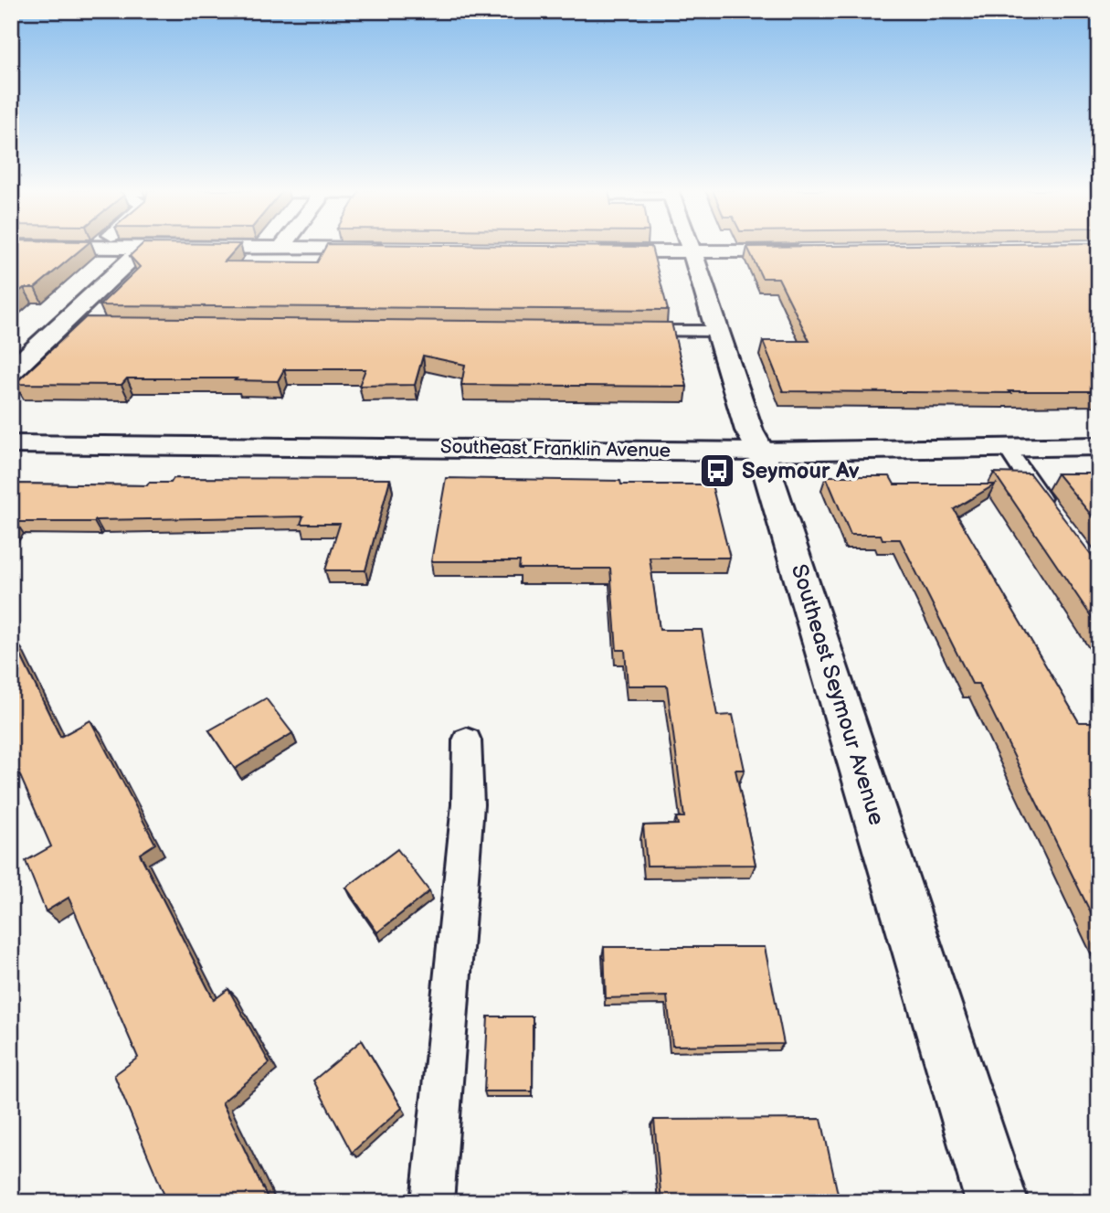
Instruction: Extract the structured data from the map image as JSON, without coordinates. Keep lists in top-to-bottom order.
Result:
{
  "streets": {
    "street": ["Southeast Franklin Avenue", "Southeast Seymour Avenue"]
  },
  "crossings": [
    ["Southeast Franklin Avenue", "Southeast Seymour Avenue"]
  ],
  "places": {
    "bus stop": ["Seymour Av"]
  }
}
